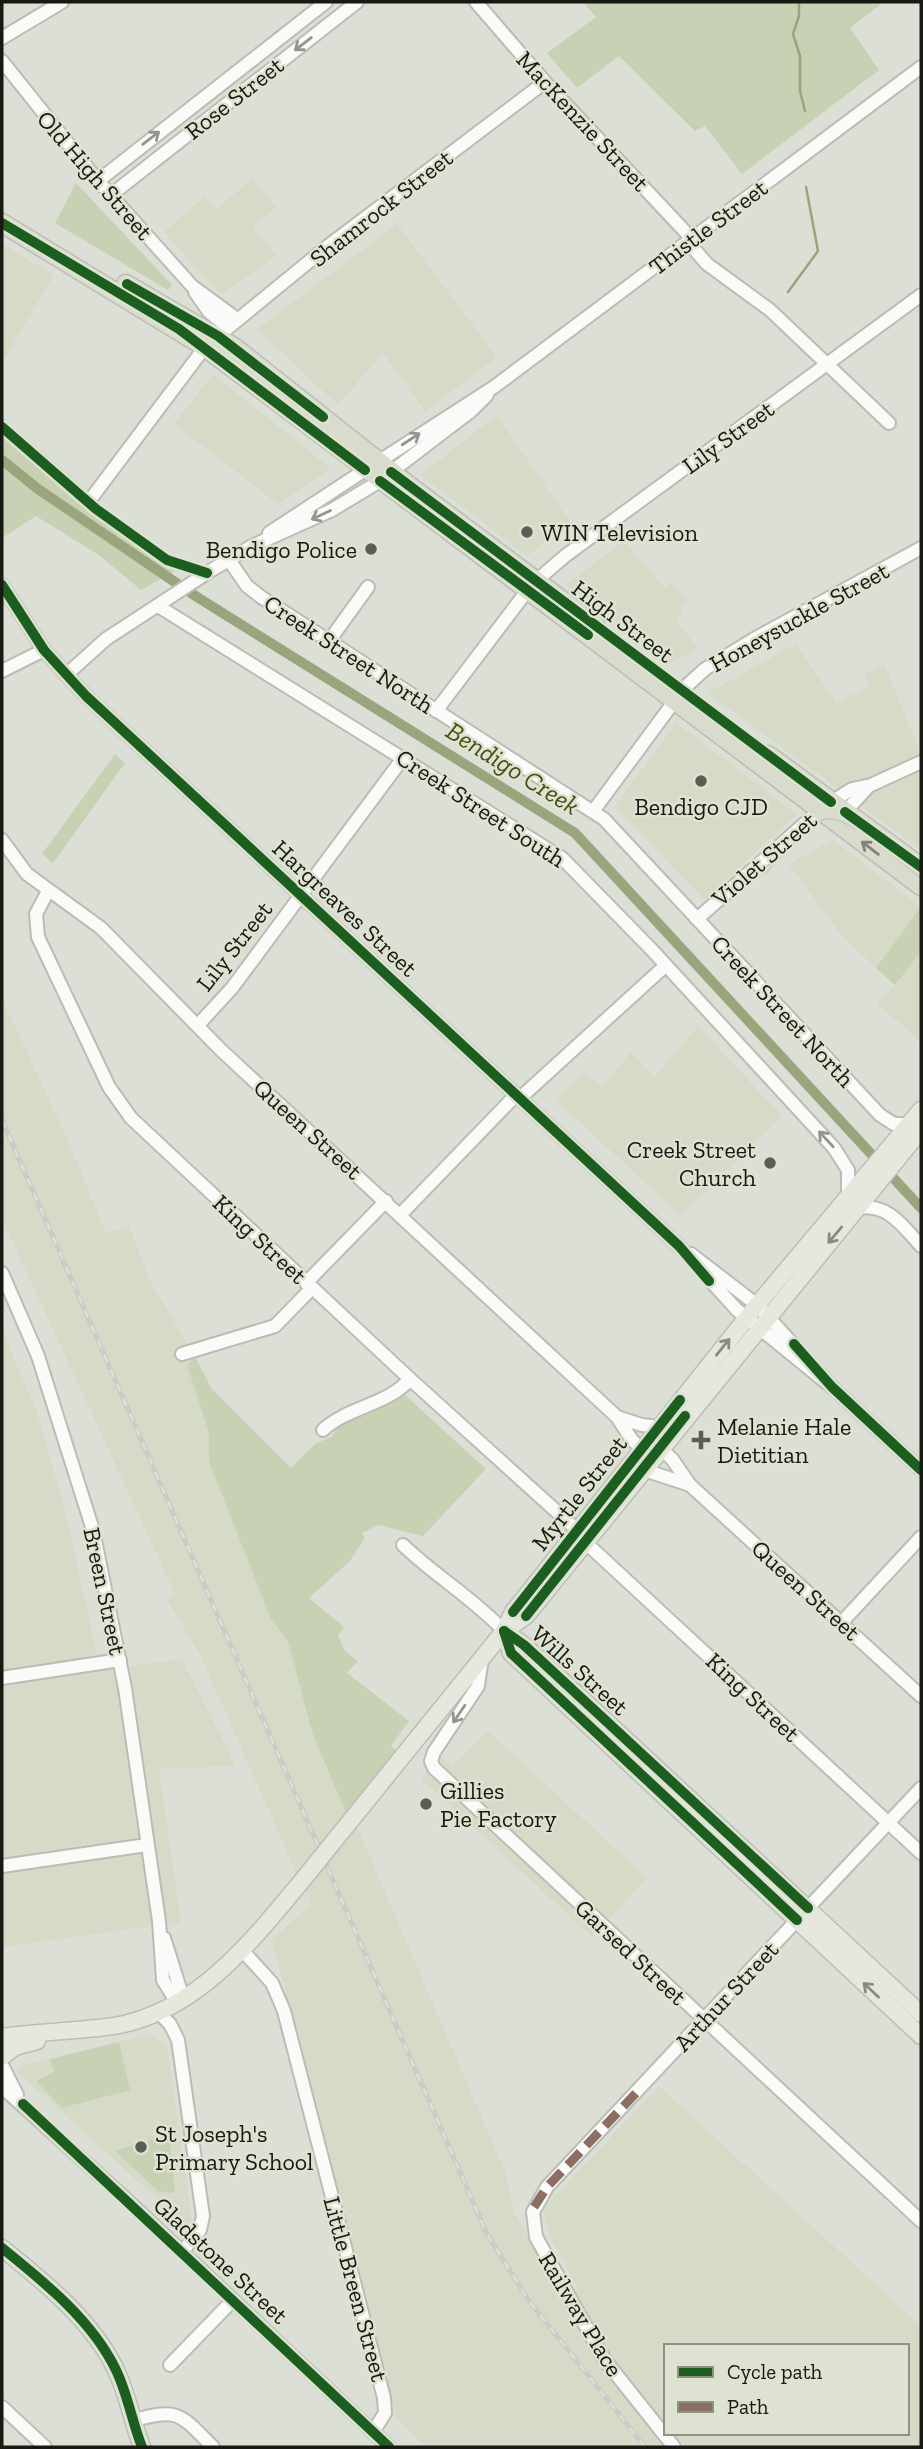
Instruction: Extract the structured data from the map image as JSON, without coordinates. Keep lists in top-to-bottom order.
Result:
{
  "streets": {
    "highway": ["High Street"],
    "main road": ["Myrtle Street", "Wills Street"],
    "street": [
      "Rose Street",
      "MacKenzie Street",
      "Old High Street",
      "Shamrock Street",
      "Thistle Street",
      "Lily Street",
      "Honeysuckle Street",
      "Creek Street North",
      "Creek Street South",
      "Violet Street",
      "Hargreaves Street",
      "Queen Street",
      "King Street",
      "Breen Street",
      "Garsed Street",
      "Arthur Street",
      "Gladstone Street",
      "Little Breen Street",
      "Railway Place"
    ]
  },
  "crossings": [
    ["Rose Street", "Old High Street"],
    ["MacKenzie Street", "Shamrock Street"],
    ["MacKenzie Street", "Thistle Street"],
    ["MacKenzie Street", "Lily Street"],
    ["Old High Street", "Shamrock Street"],
    ["Old High Street", "High Street"],
    ["Shamrock Street", "High Street"],
    ["Thistle Street", "High Street"],
    ["Thistle Street", "Creek Street North"],
    ["Thistle Street", "Creek Street South"],
    ["Thistle Street", "Hargreaves Street"],
    ["Lily Street", "High Street"],
    ["Lily Street", "Creek Street North"],
    ["Lily Street", "Creek Street South"],
    ["Lily Street", "Hargreaves Street"],
    ["Lily Street", "Queen Street"],
    ["Honeysuckle Street", "High Street"],
    ["Honeysuckle Street", "Creek Street North"],
    ["High Street", "Violet Street"],
    ["Creek Street North", "Violet Street"],
    ["Creek Street North", "Myrtle Street"],
    ["Creek Street South", "Myrtle Street"],
    ["Hargreaves Street", "Myrtle Street"],
    ["Queen Street", "King Street"],
    ["Queen Street", "Myrtle Street"],
    ["King Street", "Myrtle Street"],
    ["King Street", "Arthur Street"],
    ["Myrtle Street", "Breen Street"],
    ["Myrtle Street", "Wills Street"],
    ["Myrtle Street", "Garsed Street"],
    ["Myrtle Street", "Little Breen Street"],
    ["Wills Street", "Arthur Street"],
    ["Garsed Street", "Arthur Street"],
    ["Arthur Street", "Railway Place"],
    ["Gladstone Street", "Little Breen Street"]
  ],
  "one_way": ["Garsed Street"],
  "water": ["Bendigo Creek"],
  "places": {
    "other": [
      "WIN Television",
      "Bendigo Police",
      "Bendigo CJD",
      "Creek Street Church",
      "Gillies Pie Factory",
      "St Joseph's Primary School"
    ],
    "health": ["Melanie Hale Dietitian"]
  },
  "legend": ["Cycle path", "Path"]
}
